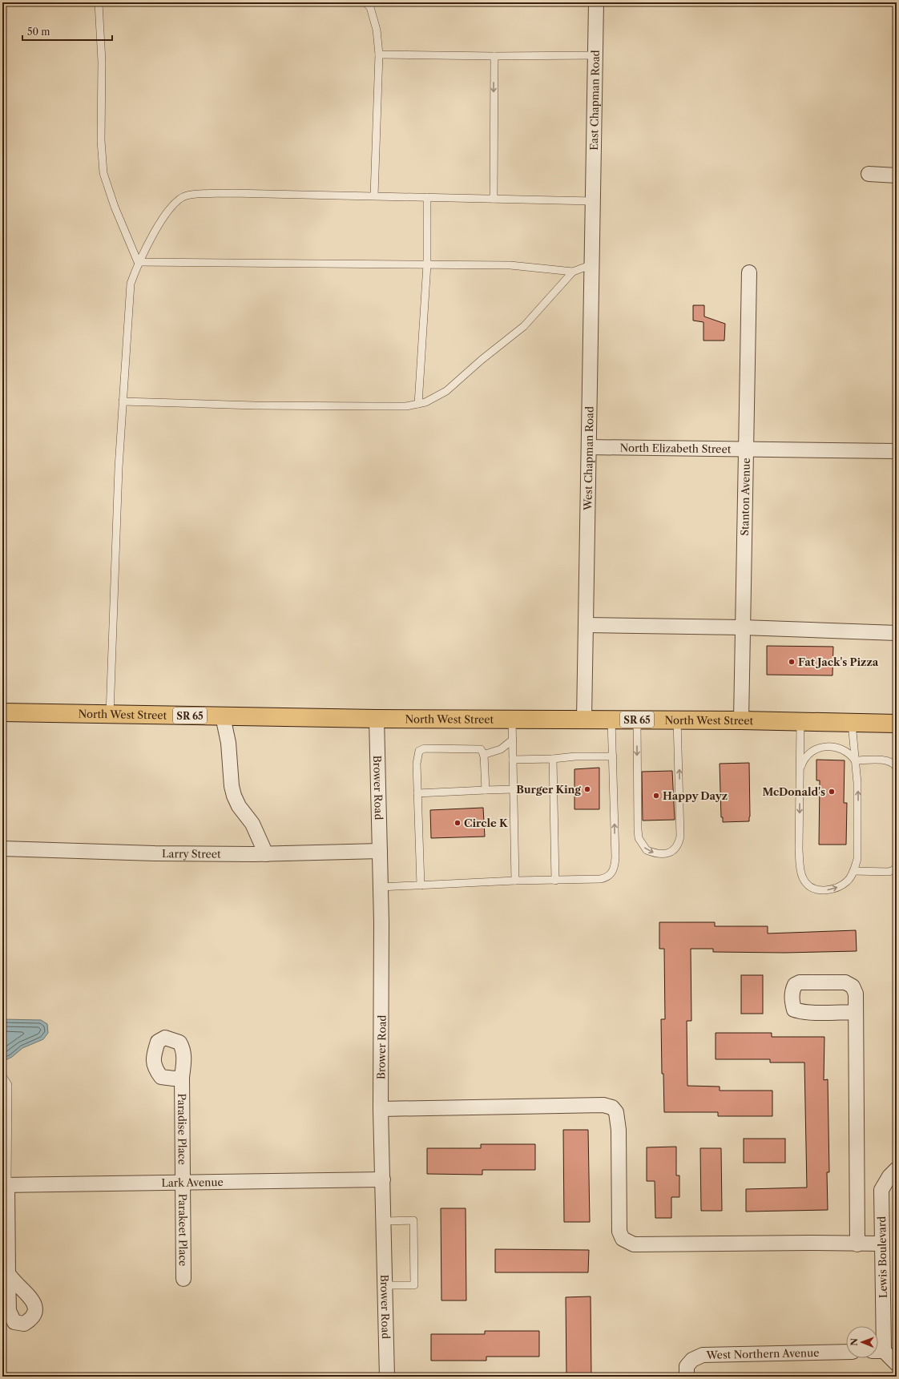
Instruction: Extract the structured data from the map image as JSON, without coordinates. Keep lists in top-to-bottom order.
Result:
{
  "streets": {
    "main road": ["North West Street", "SR 65"],
    "street": [
      "East Chapman Road",
      "North Elizabeth Street",
      "West Chapman Road",
      "Stanton Avenue",
      "Brower Road",
      "Larry Street",
      "Paradise Place",
      "Lark Avenue",
      "Parakeet Place",
      "Lewis Boulevard",
      "West Northern Avenue"
    ]
  },
  "crossings": [
    ["East Chapman Road", "West Chapman Road"],
    ["North Elizabeth Street", "West Chapman Road"],
    ["North Elizabeth Street", "Stanton Avenue"],
    ["West Chapman Road", "North West Street"],
    ["Stanton Avenue", "North West Street"],
    ["North West Street", "Brower Road"],
    ["Brower Road", "Larry Street"],
    ["Brower Road", "Lark Avenue"],
    ["Paradise Place", "Lark Avenue"],
    ["Paradise Place", "Parakeet Place"],
    ["Lark Avenue", "Parakeet Place"]
  ],
  "places": [
    "Fat Jack's Pizza",
    "Burger King",
    "McDonald's",
    "Happy Dayz",
    "Circle K"
  ],
  "scale_bar": "50 m",
  "north": "left"
}
